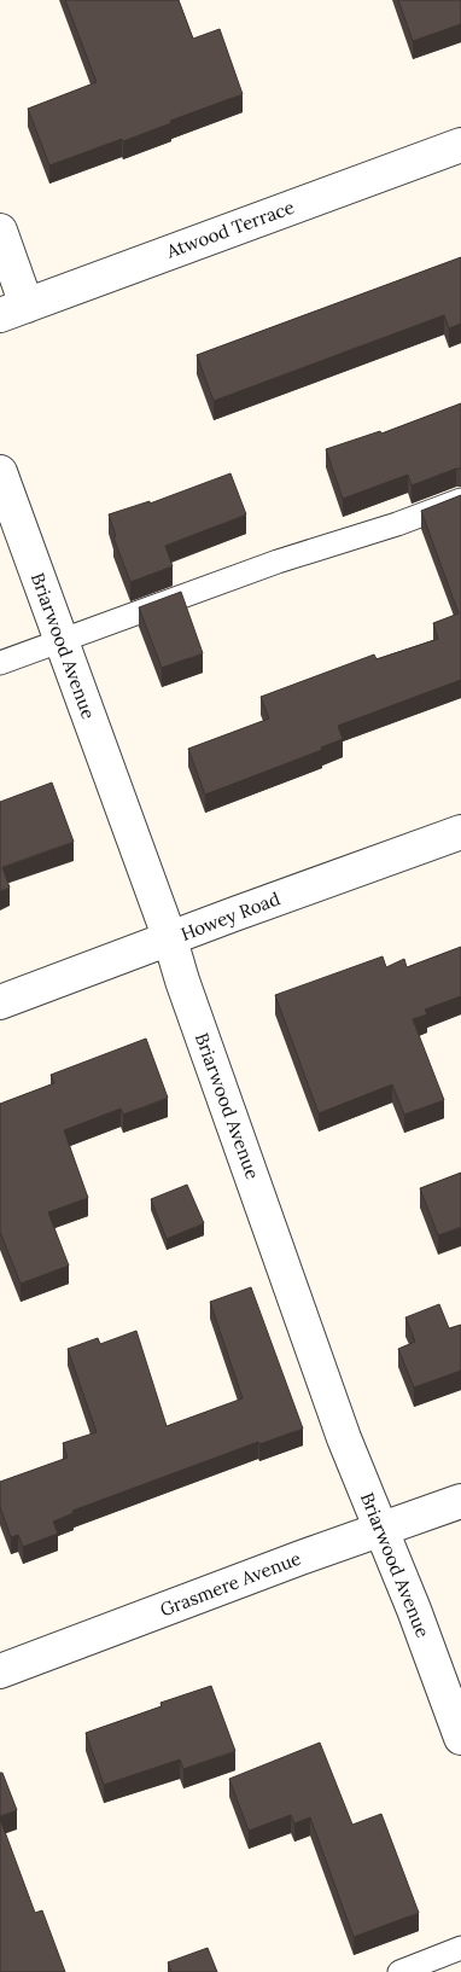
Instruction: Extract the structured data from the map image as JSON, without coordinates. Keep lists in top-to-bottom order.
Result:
{
  "streets": {
    "street": [
      "Atwood Terrace",
      "Briarwood Avenue",
      "Howey Road",
      "Grasmere Avenue"
    ]
  },
  "crossings": [
    ["Briarwood Avenue", "Howey Road"],
    ["Briarwood Avenue", "Grasmere Avenue"]
  ]
}
